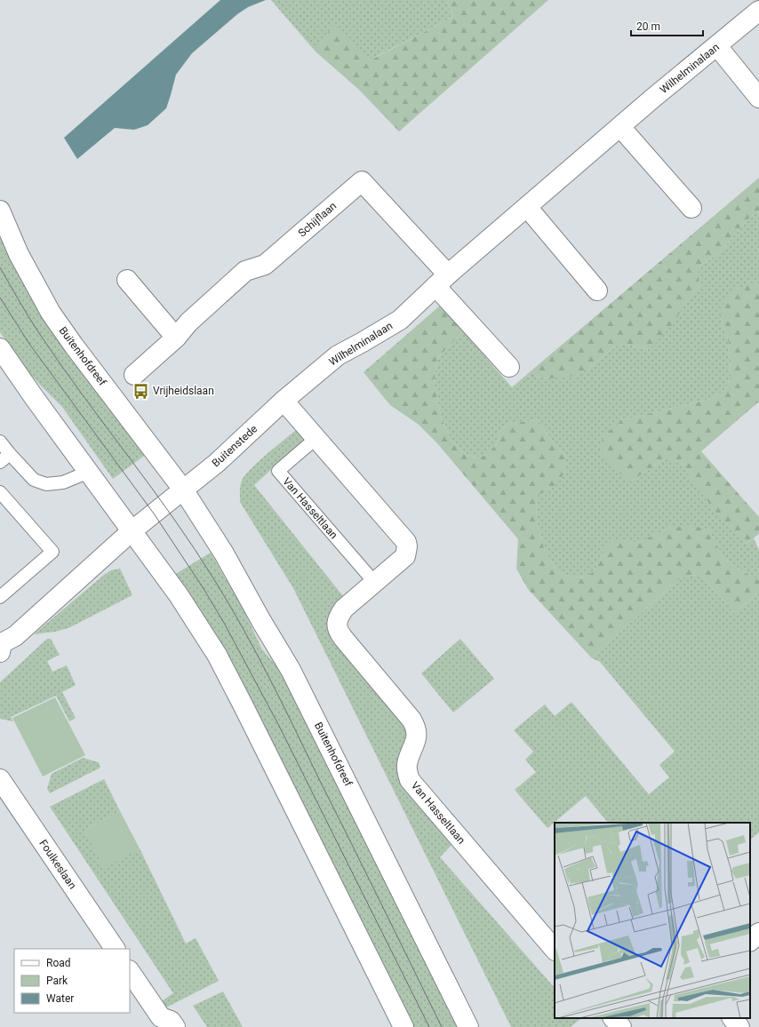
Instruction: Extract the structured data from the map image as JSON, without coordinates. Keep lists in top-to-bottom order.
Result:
{
  "streets": {
    "street": [
      "Wilhelminalaan",
      "Schijflaan",
      "Buitenhofdreef",
      "Buitenstede",
      "Van Hasseltlaan",
      "Foulkeslaan"
    ]
  },
  "crossings": [
    ["Wilhelminalaan", "Schijflaan"],
    ["Wilhelminalaan", "Buitenstede"],
    ["Wilhelminalaan", "Van Hasseltlaan"],
    ["Buitenhofdreef", "Buitenstede"],
    ["Buitenstede", "Van Hasseltlaan"]
  ],
  "places": {
    "bus stop": ["Vrijheidslaan"]
  },
  "legend": ["Road", "Park", "Water"],
  "scale_bar": "20 m"
}
